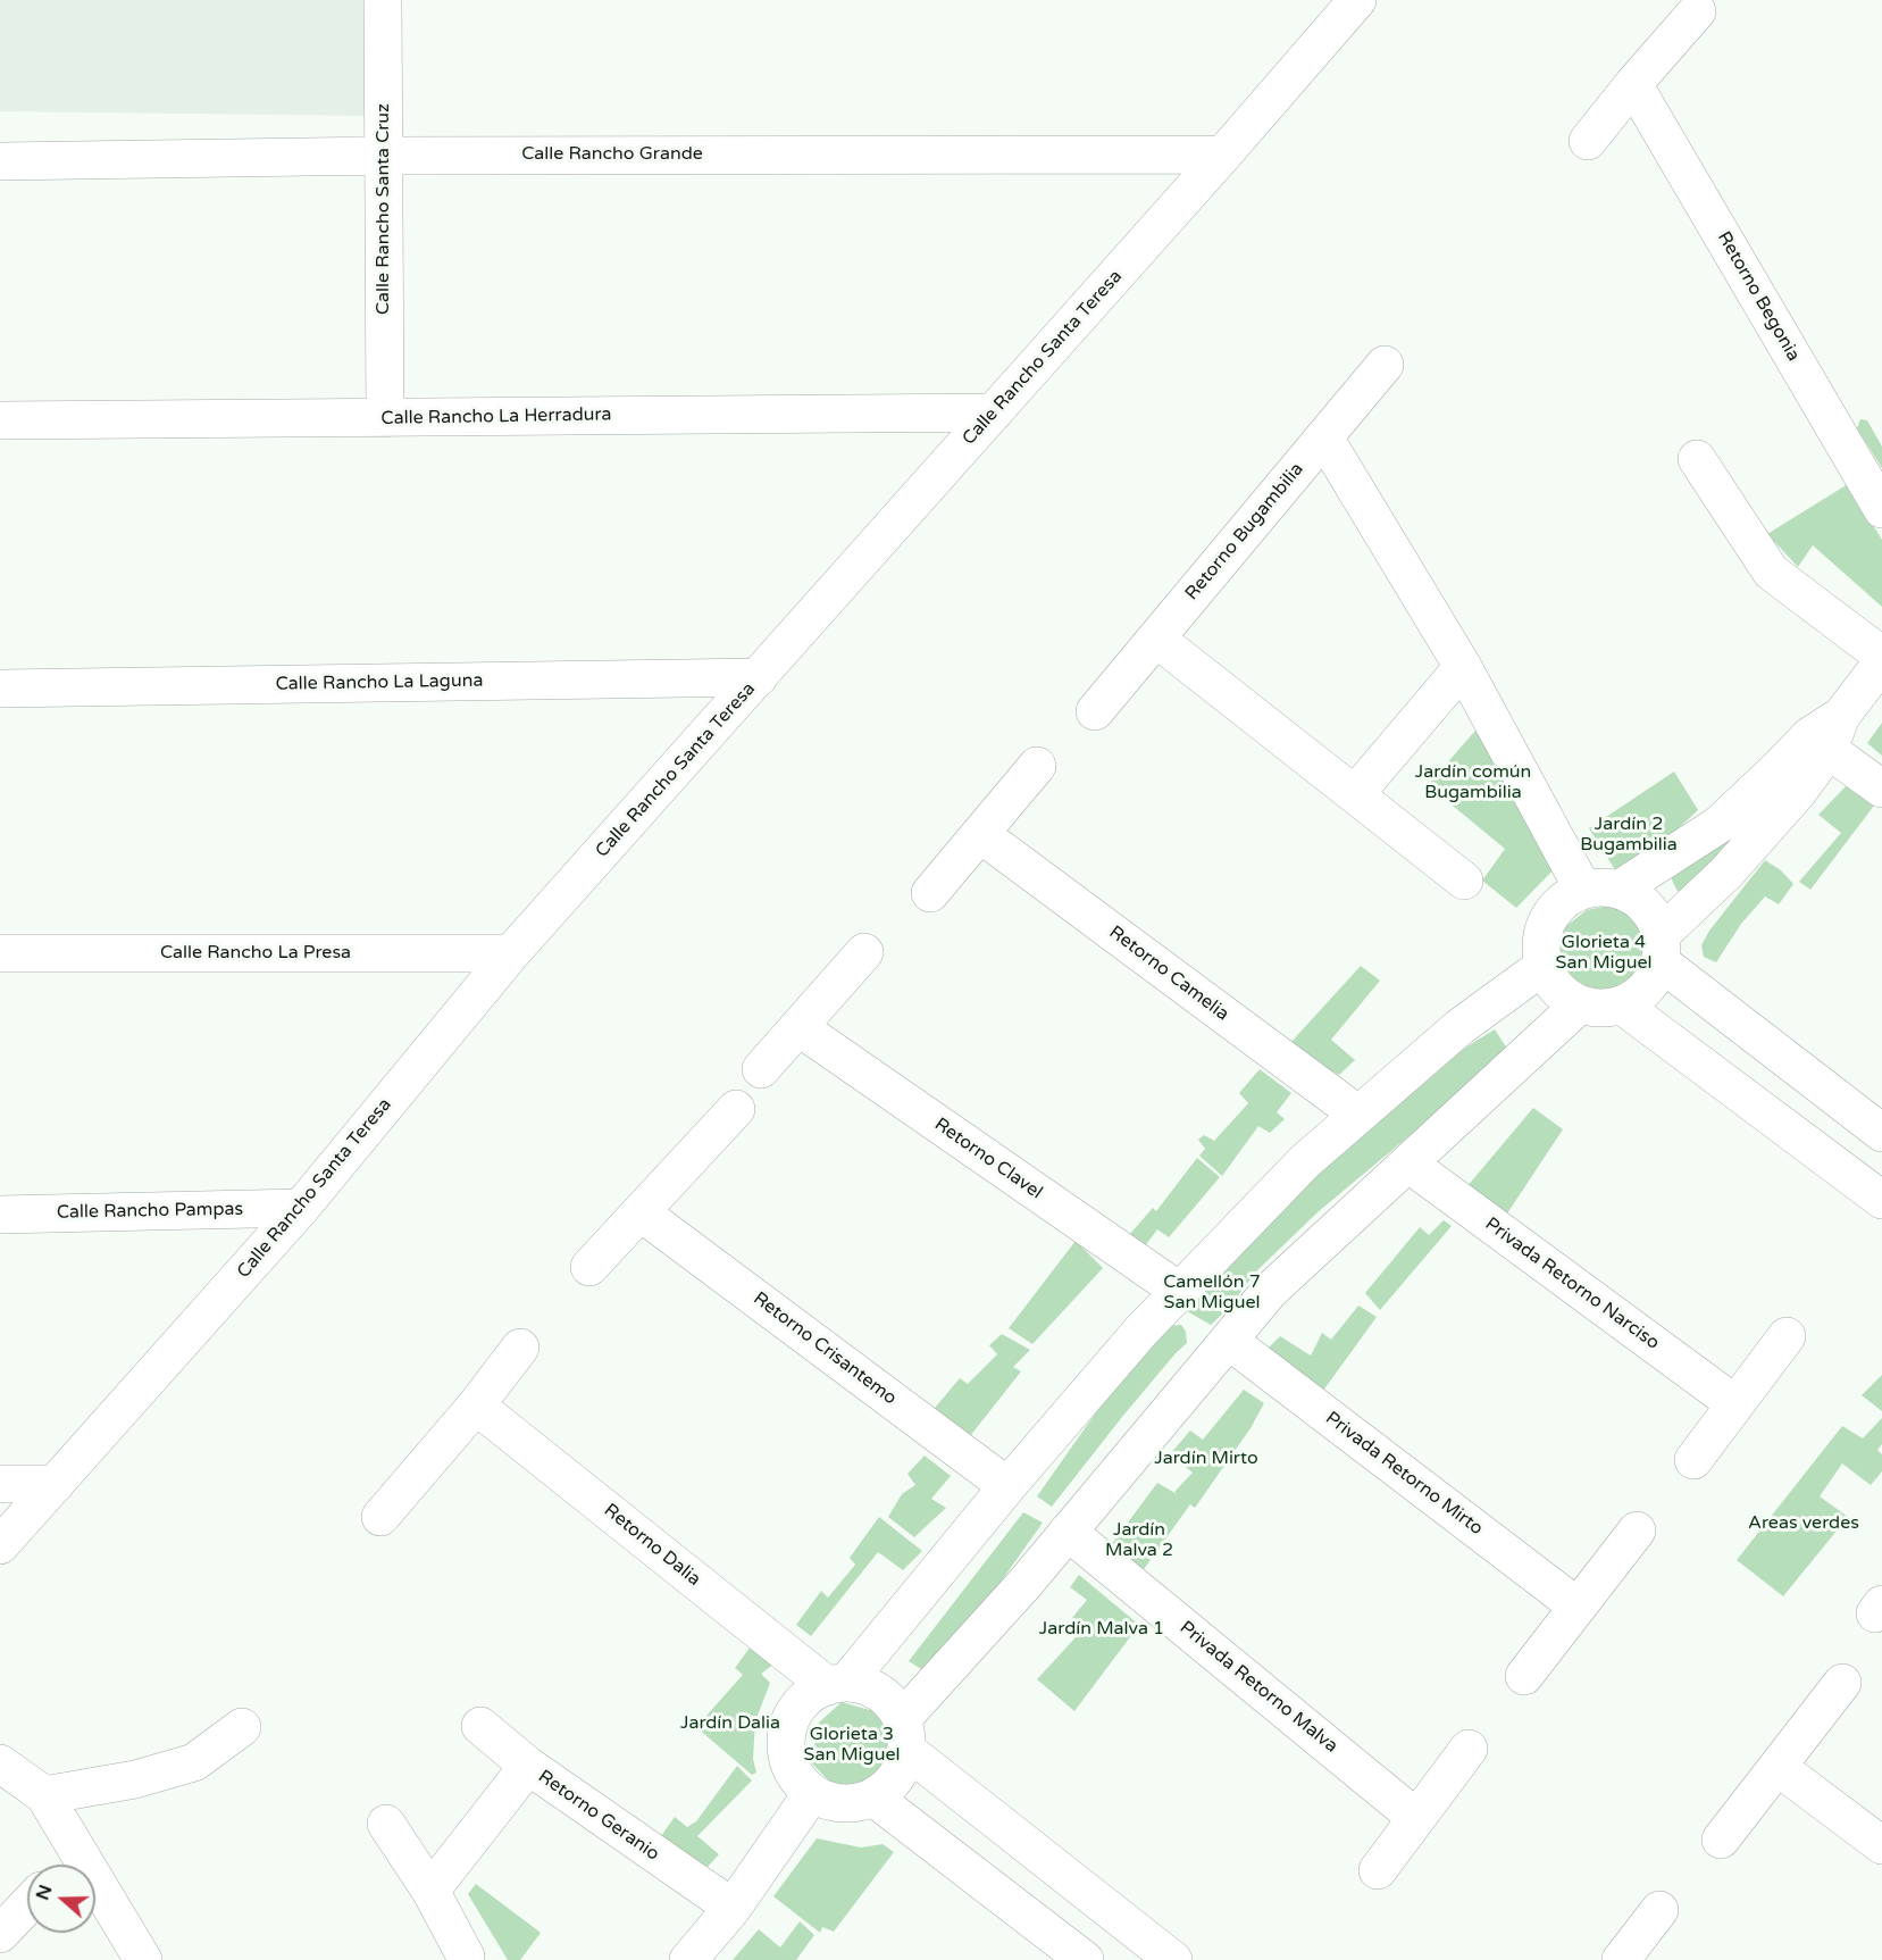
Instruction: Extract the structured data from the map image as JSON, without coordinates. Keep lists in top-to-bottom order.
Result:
{
  "streets": {
    "street": [
      "Calle Rancho Grande",
      "Calle Rancho Santa Cruz",
      "Retorno Begonia",
      "Calle Rancho Santa Teresa",
      "Calle Rancho La Herradura",
      "Retorno Bugambilia",
      "Calle Rancho La Laguna",
      "Calle Rancho La Presa",
      "Retorno Camelia",
      "Retorno Clavel",
      "Calle Rancho Pampas",
      "Privada Retorno Narciso",
      "Retorno Crisantemo",
      "Privada Retorno Mirto",
      "Retorno Dalia",
      "Privada Retorno Malva",
      "Retorno Geranio"
    ]
  },
  "crossings": [
    ["Calle Rancho Grande", "Calle Rancho Santa Cruz"],
    ["Calle Rancho Grande", "Calle Rancho Santa Teresa"],
    ["Calle Rancho Santa Cruz", "Calle Rancho La Herradura"],
    ["Calle Rancho Santa Teresa", "Calle Rancho La Herradura"],
    ["Calle Rancho Santa Teresa", "Calle Rancho La Laguna"],
    ["Calle Rancho Santa Teresa", "Calle Rancho La Presa"],
    ["Calle Rancho Santa Teresa", "Calle Rancho Pampas"]
  ],
  "parks": [
    "Jardín común Bugambilia",
    "Jardín 2 Bugambilia",
    "Glorieta 4 San Miguel",
    "Camellón 7 San Miguel",
    "Jardín Mirto",
    "Areas verdes",
    "Jardín Malva 2",
    "Jardín Malva 1",
    "Jardín Dalia",
    "Glorieta 3 San Miguel"
  ],
  "north": "left"
}
